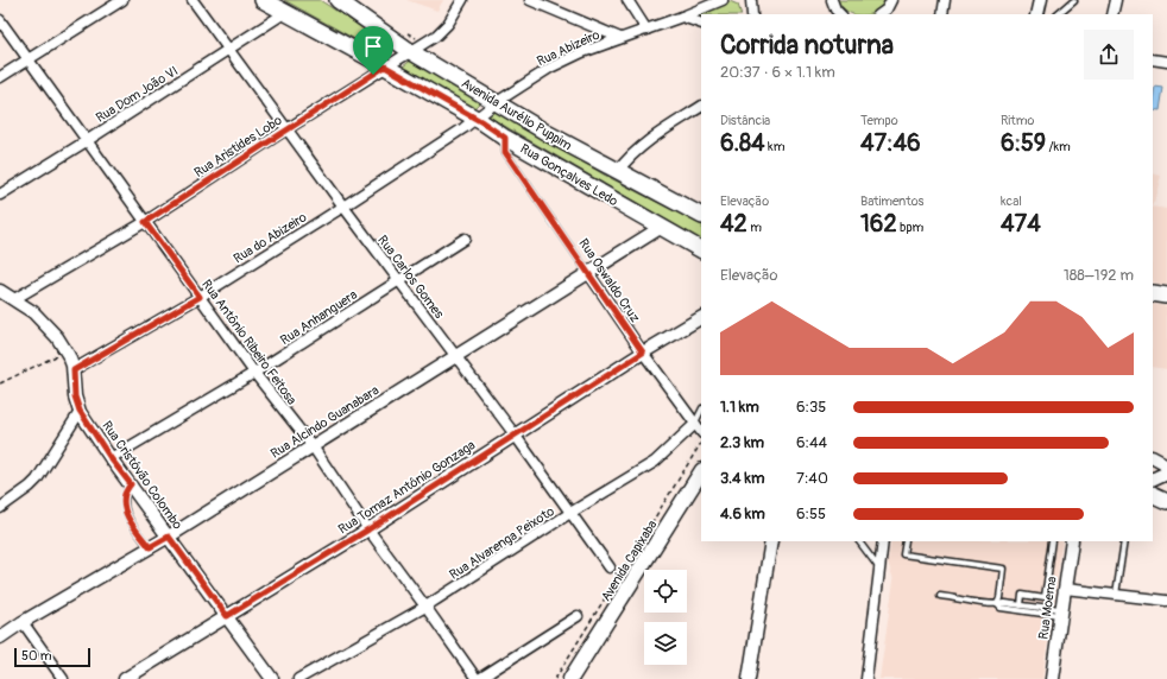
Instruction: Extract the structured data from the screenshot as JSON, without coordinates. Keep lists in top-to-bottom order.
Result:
{
  "streets": {
    "main road": ["Avenida Aurélio Puppim", "Rua Gonçalves Ledo", "Avenida Capixaba"],
    "street": [
      "Rua Abizeiro",
      "Rua Dom João VI",
      "Rua Aristides Lobo",
      "Rua do Abizeiro",
      "Rua Carlos Gomes",
      "Rua Oswaldo Cruz",
      "Rua Anhanguera",
      "Rua Antônio Ribeiro Feitosa",
      "Rua Alcindo Guanabara",
      "Rua Cristóvão Colombo",
      "Rua Tomaz Antônio Gonzaga",
      "Rua Alvarenga Peixoto",
      "Rua Moema"
    ]
  },
  "crossings": [
    ["Rua Abizeiro", "Avenida Aurélio Puppim"],
    ["Rua Abizeiro", "Rua Gonçalves Ledo"],
    ["Rua Abizeiro", "Rua do Abizeiro"],
    ["Rua Dom João VI", "Rua Gonçalves Ledo"],
    ["Rua Dom João VI", "Rua Carlos Gomes"],
    ["Rua Dom João VI", "Rua Antônio Ribeiro Feitosa"],
    ["Avenida Aurélio Puppim", "Rua Aristides Lobo"],
    ["Rua Aristides Lobo", "Rua Gonçalves Ledo"],
    ["Rua Aristides Lobo", "Rua Carlos Gomes"],
    ["Rua Aristides Lobo", "Rua Antônio Ribeiro Feitosa"],
    ["Rua Aristides Lobo", "Rua Cristóvão Colombo"],
    ["Rua Gonçalves Ledo", "Rua do Abizeiro"],
    ["Rua Gonçalves Ledo", "Rua Oswaldo Cruz"],
    ["Rua Gonçalves Ledo", "Rua Alcindo Guanabara"],
    ["Rua do Abizeiro", "Rua Carlos Gomes"],
    ["Rua do Abizeiro", "Rua Antônio Ribeiro Feitosa"],
    ["Rua do Abizeiro", "Rua Cristóvão Colombo"],
    ["Rua Carlos Gomes", "Rua Anhanguera"],
    ["Rua Carlos Gomes", "Rua Alcindo Guanabara"],
    ["Rua Carlos Gomes", "Rua Tomaz Antônio Gonzaga"],
    ["Rua Carlos Gomes", "Rua Alvarenga Peixoto"],
    ["Rua Oswaldo Cruz", "Rua Alcindo Guanabara"],
    ["Rua Oswaldo Cruz", "Rua Tomaz Antônio Gonzaga"],
    ["Rua Oswaldo Cruz", "Rua Alvarenga Peixoto"],
    ["Rua Anhanguera", "Rua Antônio Ribeiro Feitosa"],
    ["Rua Anhanguera", "Rua Cristóvão Colombo"],
    ["Rua Antônio Ribeiro Feitosa", "Rua Alcindo Guanabara"],
    ["Rua Antônio Ribeiro Feitosa", "Rua Tomaz Antônio Gonzaga"],
    ["Rua Antônio Ribeiro Feitosa", "Rua Alvarenga Peixoto"],
    ["Rua Alcindo Guanabara", "Rua Cristóvão Colombo"],
    ["Rua Cristóvão Colombo", "Rua Tomaz Antônio Gonzaga"]
  ],
  "scale_bar": "50 m",
  "page": {
    "heading": ["Corrida noturna", "20:37 · 6 × 1.1 km"],
    "stats": [
      ["Distância", "6.84 km"],
      ["Tempo", "47:46"],
      ["Ritmo", "6:59 /km"],
      ["Elevação", "42 m"],
      ["Batimentos", "162 bpm"],
      ["kcal", "474"]
    ],
    "chart": ["Elevação", "188–192 m"],
    "list": [
      {
        "name": "1.1 km",
        "note": "6:35"
      },
      {
        "name": "2.3 km",
        "note": "6:44"
      },
      {
        "name": "3.4 km",
        "note": "7:40"
      },
      {
        "name": "4.6 km",
        "note": "6:55"
      }
    ],
    "scale": "50 m"
  }
}
